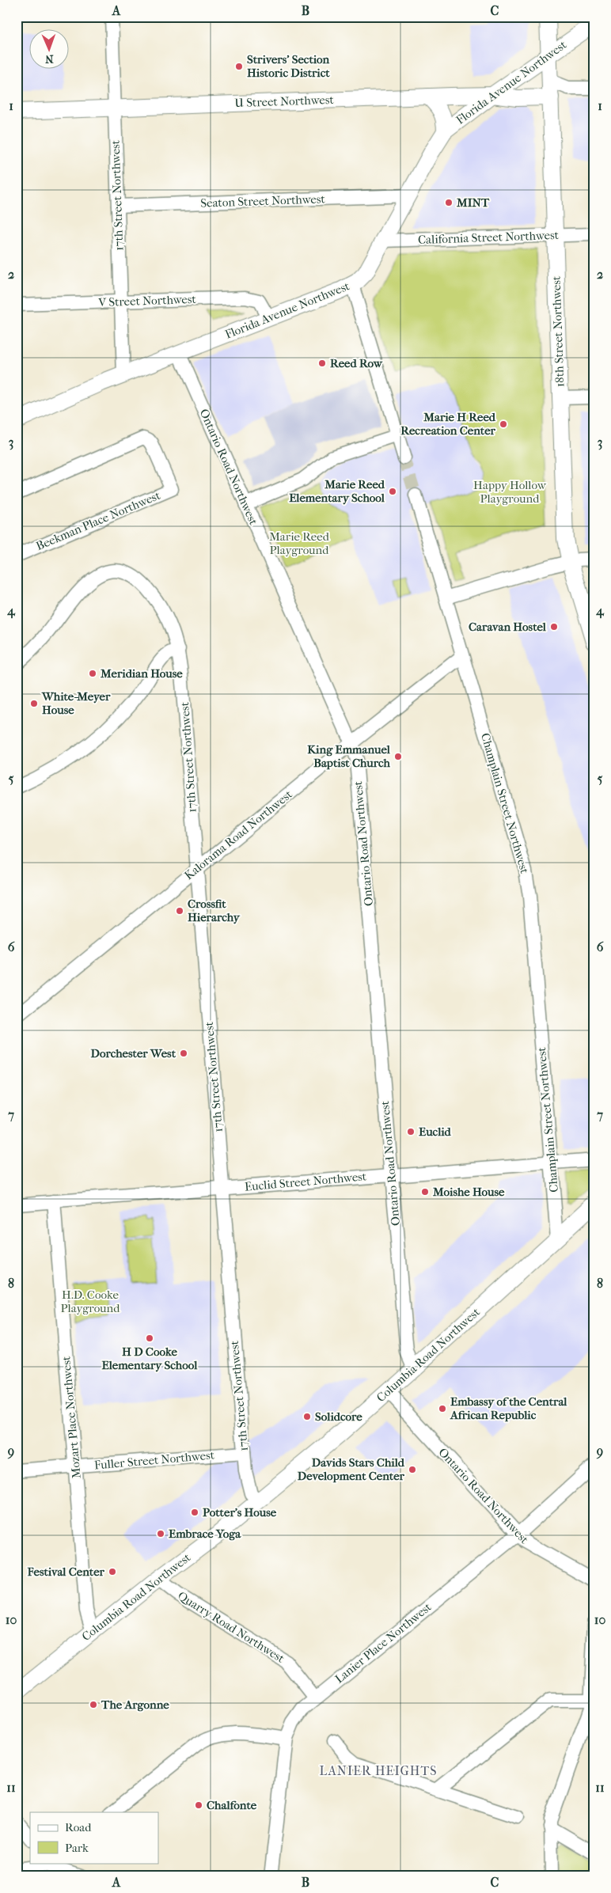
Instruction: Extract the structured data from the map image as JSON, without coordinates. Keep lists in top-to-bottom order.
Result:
{
  "streets": {
    "main road": [
      "Florida Avenue Northwest",
      "U Street Northwest",
      "18th Street Northwest",
      "Columbia Road Northwest"
    ],
    "street": [
      "17th Street Northwest",
      "Seaton Street Northwest",
      "California Street Northwest",
      "V Street Northwest",
      "Ontario Road Northwest",
      "Beekman Place Northwest",
      "Champlain Street Northwest",
      "Kalorama Road Northwest",
      "Euclid Street Northwest",
      "Mozart Place Northwest",
      "Fuller Street Northwest",
      "Quarry Road Northwest",
      "Lanier Place Northwest"
    ]
  },
  "crossings": [
    ["Florida Avenue Northwest", "U Street Northwest"],
    ["Florida Avenue Northwest", "17th Street Northwest"],
    ["Florida Avenue Northwest", "Seaton Street Northwest"],
    ["Florida Avenue Northwest", "California Street Northwest"],
    ["Florida Avenue Northwest", "V Street Northwest"],
    ["Florida Avenue Northwest", "18th Street Northwest"],
    ["Florida Avenue Northwest", "Ontario Road Northwest"],
    ["U Street Northwest", "17th Street Northwest"],
    ["U Street Northwest", "18th Street Northwest"],
    ["17th Street Northwest", "Seaton Street Northwest"],
    ["17th Street Northwest", "V Street Northwest"],
    ["17th Street Northwest", "Kalorama Road Northwest"],
    ["17th Street Northwest", "Euclid Street Northwest"],
    ["17th Street Northwest", "Columbia Road Northwest"],
    ["17th Street Northwest", "Fuller Street Northwest"],
    ["California Street Northwest", "18th Street Northwest"],
    ["Ontario Road Northwest", "Kalorama Road Northwest"],
    ["Ontario Road Northwest", "Euclid Street Northwest"],
    ["Ontario Road Northwest", "Columbia Road Northwest"],
    ["Ontario Road Northwest", "Lanier Place Northwest"],
    ["Champlain Street Northwest", "Kalorama Road Northwest"],
    ["Champlain Street Northwest", "Euclid Street Northwest"],
    ["Champlain Street Northwest", "Columbia Road Northwest"],
    ["Euclid Street Northwest", "Mozart Place Northwest"],
    ["Columbia Road Northwest", "Mozart Place Northwest"],
    ["Columbia Road Northwest", "Quarry Road Northwest"],
    ["Mozart Place Northwest", "Fuller Street Northwest"],
    ["Quarry Road Northwest", "Lanier Place Northwest"]
  ],
  "districts": ["LANIER HEIGHTS"],
  "parks": ["Happy Hollow Playground", "Marie Reed Playground", "H.D. Cooke Playground"],
  "places": [
    "Strivers' Section Historic District",
    "MINT",
    "Reed Row",
    "Marie H Reed Recreation Center",
    "Marie Reed Elementary School",
    "Caravan Hostel",
    "Meridian House",
    "White-Meyer House",
    "King Emmanuel Baptist Church",
    "Crossfit Hierarchy",
    "Dorchester West",
    "Euclid",
    "Moishe House",
    "H D Cooke Elementary School",
    "Embassy of the Central African Republic",
    "Solidcore",
    "Davids Stars Child Development Center",
    "Potter's House",
    "Embrace Yoga",
    "Festival Center",
    "The Argonne",
    "Chalfonte"
  ],
  "legend": ["Road", "Park"],
  "north": "bottom",
  "grid": {
    "columns": ["A", "B", "C"],
    "rows": [
      "1",
      "2",
      "3",
      "4",
      "5",
      "6",
      "7",
      "8",
      "9",
      "10",
      "11"
    ]
  }
}
